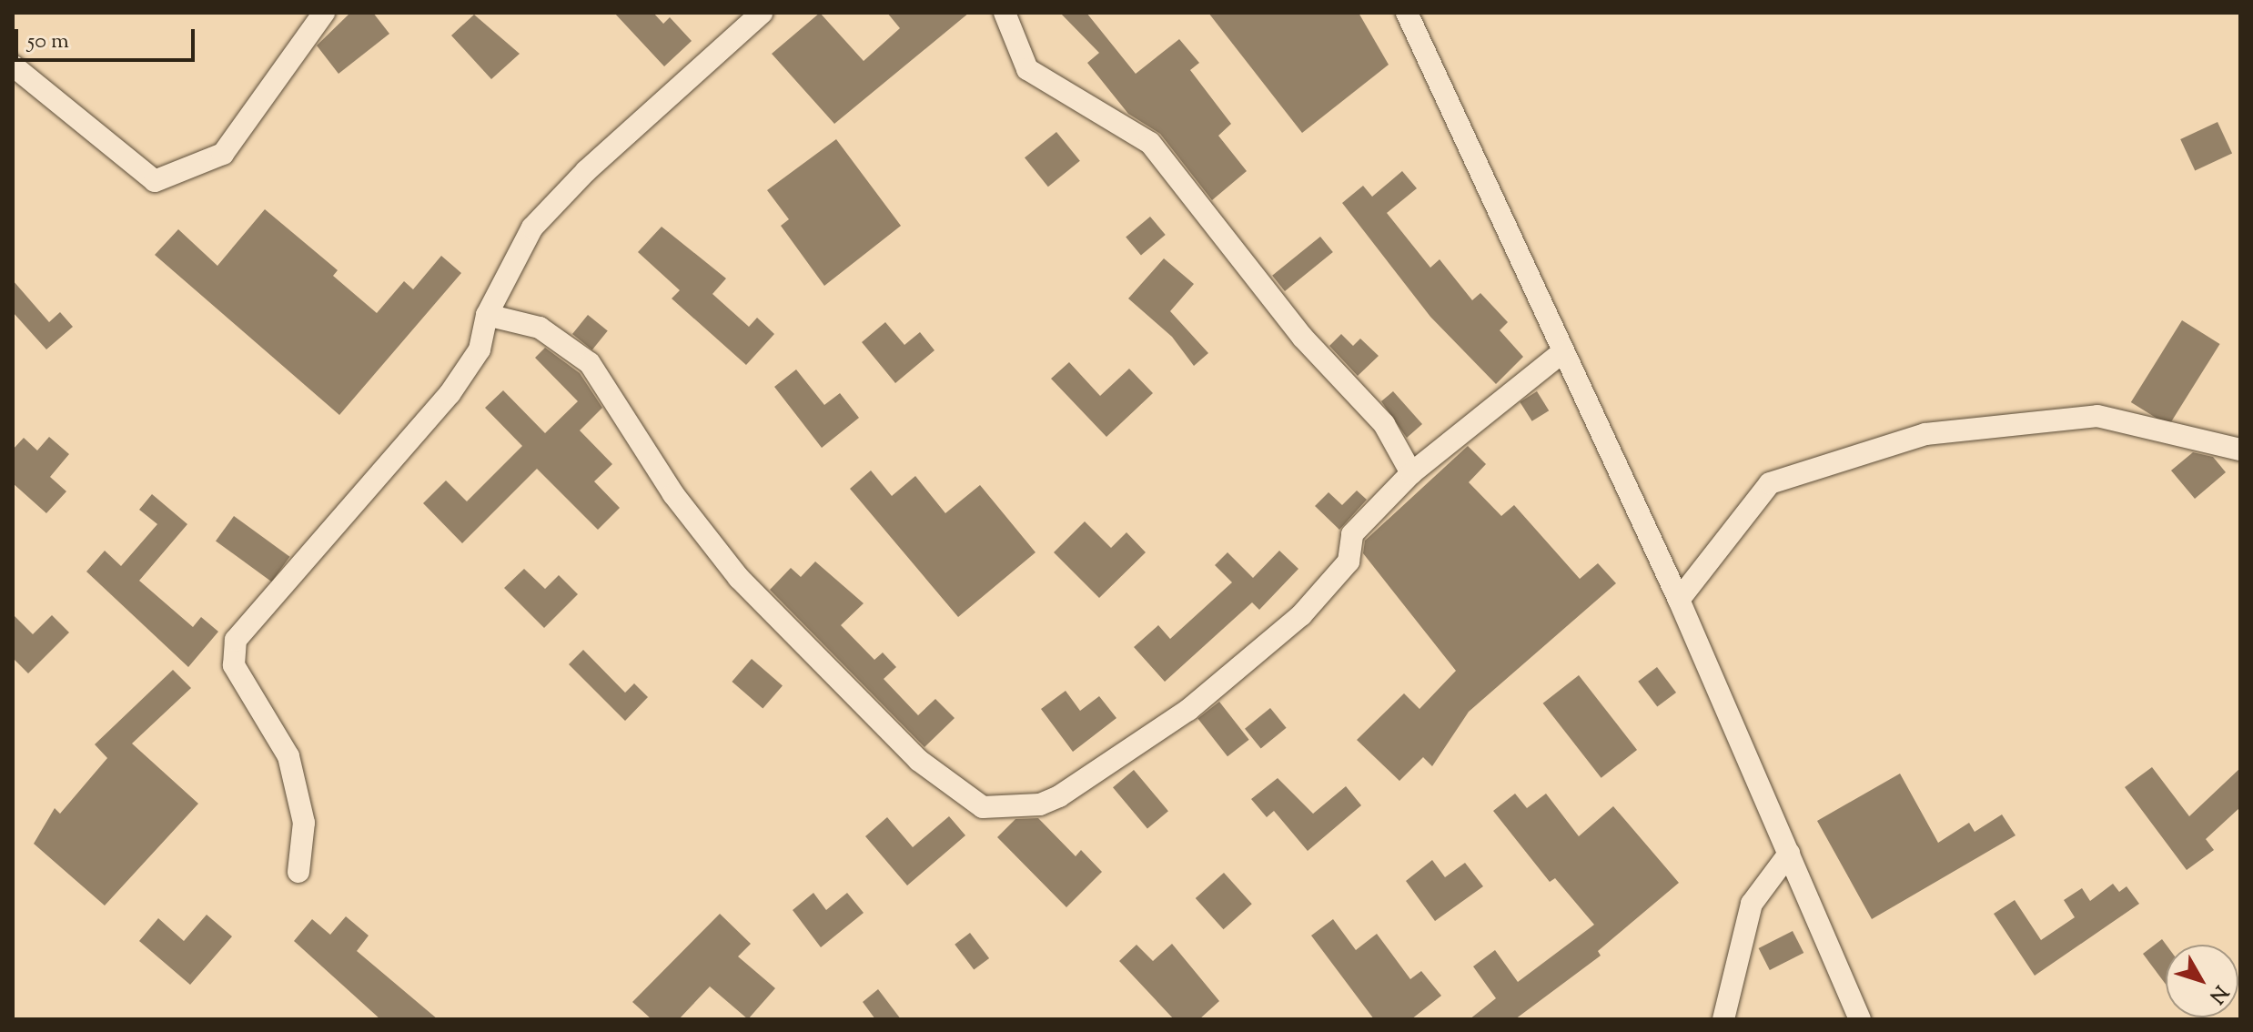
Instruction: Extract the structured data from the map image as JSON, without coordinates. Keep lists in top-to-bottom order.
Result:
{
  "scale_bar": "50 m",
  "north": "bottom right"
}
